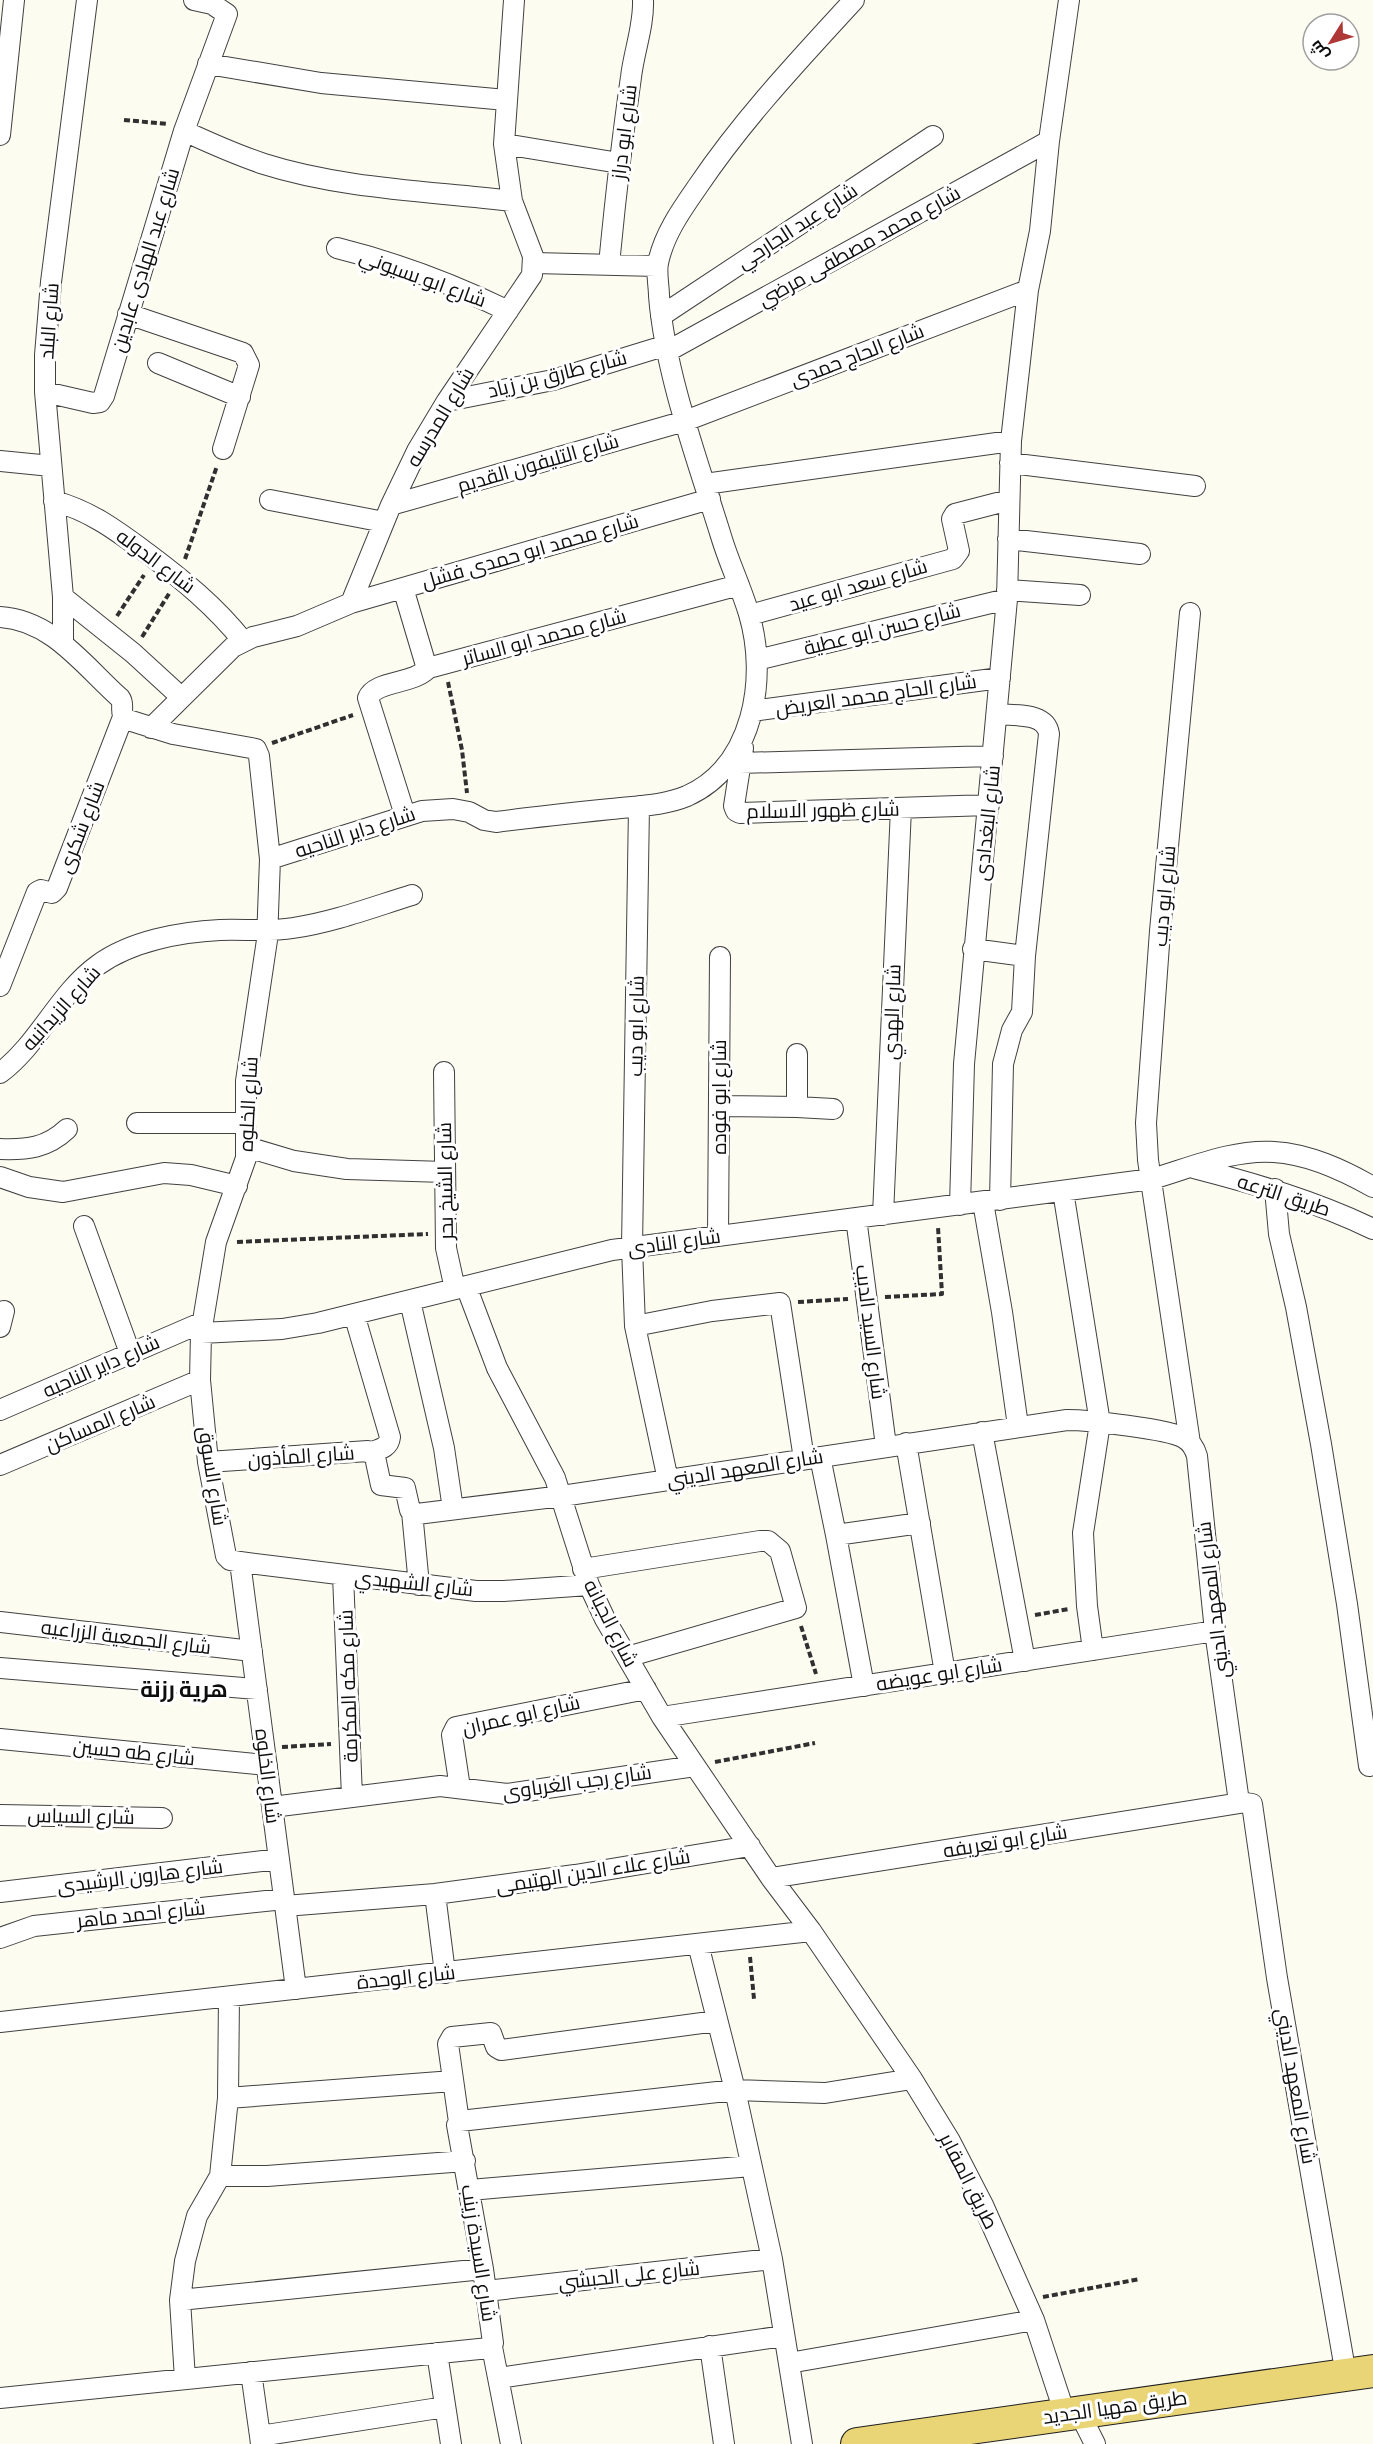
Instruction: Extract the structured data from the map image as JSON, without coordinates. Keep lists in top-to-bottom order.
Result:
{
  "streets": {
    "main road": ["طريق ههيا الجديد"],
    "street": [
      "شارع ابو دراز",
      "شارع عيد الجارحي",
      "شارع محمد مصطفى مرضي",
      "شارع عبد الهادى عابدين",
      "شارع ابو بسيوني",
      "شارع البلد",
      "شارع الحاج حمدى",
      "شارع طارق بن زياد",
      "شارع المدرسه",
      "شارع التليفون القديم",
      "شارع محمد ابو حمدى فشل",
      "شارع الدوله",
      "شارع سعد ابو عيد",
      "شارع حسن ابو عطية",
      "شارع محمد ابو الساتر",
      "شارع الحاج محمد العريض",
      "شارع ظهور الاسلام",
      "شارع البغدادى",
      "شارع شكرى",
      "شارع داير الناحيه",
      "شارع ابو ديب",
      "شارع الزيدانيه",
      "شارع الهدي",
      "شارع ابو فوده",
      "شارع الخلوه",
      "شارع الشيخ بحر",
      "طريق الترعه",
      "شارع النادى",
      "شارع السيد الديب",
      "شارع المساكن",
      "شارع المأذون",
      "شارع المعهد الديني",
      "شارع السوق",
      "شارع الشهيدي",
      "شارع الجبانه",
      "شارع الجمعية الزراعيه",
      "شارع ابو عويضه",
      "شارع مكه المكرمة",
      "شارع ابو عمران",
      "شارع طه حسين",
      "شارع رجب الغرباوى",
      "شارع السياس",
      "شارع ابو تعريفه",
      "شارع علاء الدين الهتيمى",
      "شارع هارون الرشيدى",
      "شارع احمد ماهر",
      "شارع الوحدة",
      "طريق المقابر",
      "شارع السيدة زينب",
      "شارع على الحبشي"
    ]
  },
  "crossings": [
    ["شارع عيد الجارحي", "شارع داير الناحيه"],
    ["شارع محمد مصطفى مرضي", "شارع طارق بن زياد"],
    ["شارع محمد مصطفى مرضي", "شارع البغدادى"],
    ["شارع محمد مصطفى مرضي", "شارع داير الناحيه"],
    ["شارع عبد الهادى عابدين", "شارع البلد"],
    ["شارع ابو بسيوني", "شارع المدرسه"],
    ["شارع البلد", "شارع الدوله"],
    ["شارع الحاج حمدى", "شارع التليفون القديم"],
    ["شارع الحاج حمدى", "شارع البغدادى"],
    ["شارع الحاج حمدى", "شارع داير الناحيه"],
    ["شارع طارق بن زياد", "شارع المدرسه"],
    ["شارع طارق بن زياد", "شارع داير الناحيه"],
    ["شارع المدرسه", "شارع التليفون القديم"],
    ["شارع المدرسه", "شارع محمد ابو حمدى فشل"],
    ["شارع التليفون القديم", "شارع داير الناحيه"],
    ["شارع محمد ابو حمدى فشل", "شارع البغدادى"],
    ["شارع محمد ابو حمدى فشل", "شارع داير الناحيه"],
    ["شارع سعد ابو عيد", "شارع البغدادى"],
    ["شارع سعد ابو عيد", "شارع داير الناحيه"],
    ["شارع حسن ابو عطية", "شارع البغدادى"],
    ["شارع حسن ابو عطية", "شارع داير الناحيه"],
    ["شارع محمد ابو الساتر", "شارع داير الناحيه"],
    ["شارع الحاج محمد العريض", "شارع البغدادى"],
    ["شارع الحاج محمد العريض", "شارع داير الناحيه"],
    ["شارع ظهور الاسلام", "شارع البغدادى"],
    ["شارع ظهور الاسلام", "شارع داير الناحيه"],
    ["شارع ظهور الاسلام", "شارع الهدي"],
    ["شارع البغدادى", "شارع النادى"],
    ["شارع داير الناحيه", "شارع ابو ديب"],
    ["شارع داير الناحيه", "شارع الخلوه"],
    ["شارع داير الناحيه", "شارع النادى"],
    ["شارع ابو ديب", "طريق الترعه"],
    ["شارع ابو ديب", "شارع النادى"],
    ["شارع ابو ديب", "شارع المعهد الديني"],
    ["شارع الزيدانيه", "شارع الخلوه"],
    ["شارع الهدي", "شارع النادى"],
    ["شارع ابو فوده", "شارع النادى"],
    ["شارع الخلوه", "شارع النادى"],
    ["شارع الخلوه", "شارع المساكن"],
    ["شارع الخلوه", "شارع السوق"],
    ["شارع الخلوه", "شارع الشهيدي"],
    ["شارع الخلوه", "شارع الجمعية الزراعيه"],
    ["شارع الخلوه", "شارع طه حسين"],
    ["شارع الخلوه", "شارع رجب الغرباوى"],
    ["شارع الخلوه", "شارع هارون الرشيدى"],
    ["شارع الخلوه", "شارع احمد ماهر"],
    ["شارع الخلوه", "شارع الوحدة"],
    ["شارع الشيخ بحر", "شارع النادى"],
    ["شارع الشيخ بحر", "شارع الجبانه"],
    ["طريق الترعه", "شارع النادى"],
    ["شارع النادى", "شارع السيد الديب"],
    ["شارع النادى", "شارع الجبانه"],
    ["شارع السيد الديب", "شارع المعهد الديني"],
    ["شارع المساكن", "شارع السوق"],
    ["شارع المأذون", "شارع السوق"],
    ["شارع المعهد الديني", "شارع الجبانه"],
    ["شارع المعهد الديني", "شارع ابو عويضه"],
    ["شارع المعهد الديني", "شارع ابو تعريفه"],
    ["شارع المعهد الديني", "طريق ههيا الجديد"],
    ["شارع السوق", "شارع الشهيدي"],
    ["شارع الشهيدي", "شارع الجبانه"],
    ["شارع الشهيدي", "شارع مكه المكرمة"],
    ["شارع الجبانه", "شارع ابو عويضه"],
    ["شارع الجبانه", "شارع ابو عمران"],
    ["شارع الجبانه", "شارع رجب الغرباوى"],
    ["شارع الجبانه", "شارع ابو تعريفه"],
    ["شارع الجبانه", "شارع علاء الدين الهتيمى"],
    ["شارع الجبانه", "شارع الوحدة"],
    ["شارع الجبانه", "طريق المقابر"],
    ["شارع مكه المكرمة", "شارع رجب الغرباوى"],
    ["شارع ابو عمران", "شارع رجب الغرباوى"],
    ["شارع علاء الدين الهتيمى", "شارع احمد ماهر"],
    ["شارع الوحدة", "طريق المقابر"],
    ["طريق المقابر", "طريق ههيا الجديد"],
    ["شارع السيدة زينب", "شارع على الحبشي"]
  ],
  "districts": ["هرية رزنة"],
  "north": "bottom left"
}
